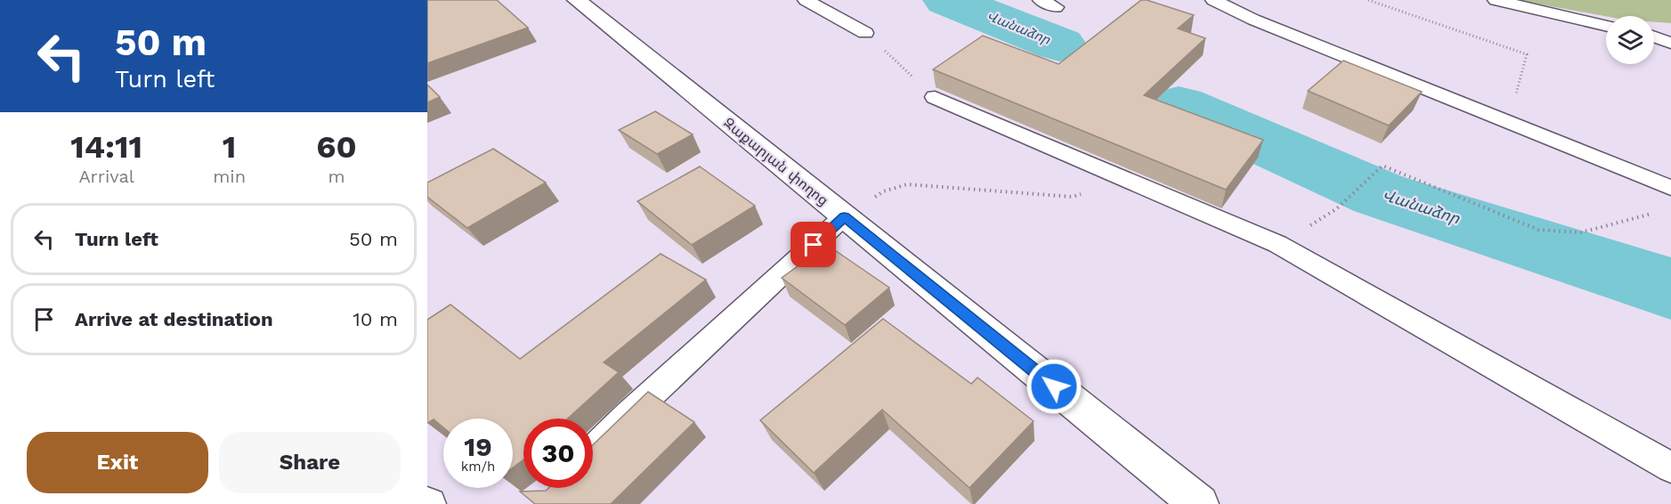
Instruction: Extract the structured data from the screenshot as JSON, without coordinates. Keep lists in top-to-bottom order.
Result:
{
  "streets": {
    "street": ["Զաքարյան փողոց"]
  },
  "water": ["Վանաձոր"],
  "page": {
    "turn": ["50 m", "Turn left"],
    "eta": [
      "14:11",
      "Arrival",
      "1",
      "min",
      "60",
      "m"
    ],
    "list": [
      {
        "name": "Turn left",
        "value": "50 m"
      },
      {
        "name": "Arrive at destination",
        "value": "10 m"
      }
    ],
    "speed": "19 km/h",
    "limit": "30",
    "buttons": ["Exit", "Share"]
  }
}
